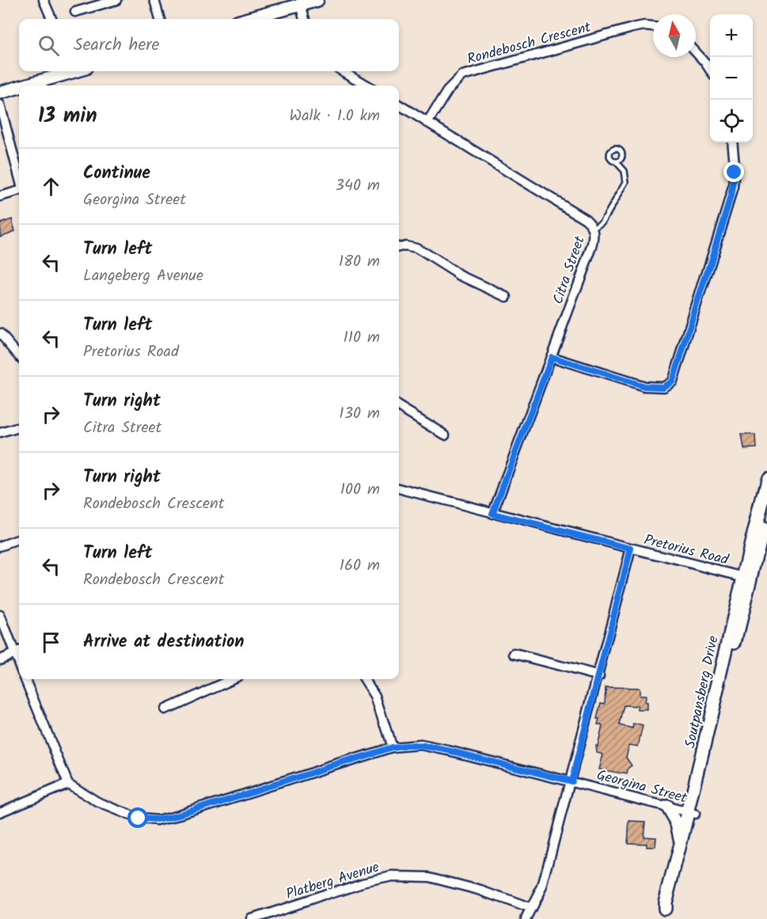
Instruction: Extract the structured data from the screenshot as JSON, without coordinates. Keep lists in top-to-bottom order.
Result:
{
  "streets": {
    "street": [
      "Rondebosch Crescent",
      "Citra Street",
      "Pretorius Road",
      "Soutpansberg Drive",
      "Georgina Street",
      "Platberg Avenue"
    ]
  },
  "crossings": [
    ["Rondebosch Crescent", "Citra Street"],
    ["Citra Street", "Pretorius Road"],
    ["Pretorius Road", "Soutpansberg Drive"],
    ["Soutpansberg Drive", "Georgina Street"]
  ],
  "north": "top",
  "page": {
    "map_buttons": ["+", "−"],
    "search": "Search here",
    "heading": ["13 min", "Walk · 1.0 km"],
    "list": [
      ["Continue", "Georgina Street", "340 m"],
      ["Turn left", "Langeberg Avenue", "180 m"],
      ["Turn left", "Pretorius Road", "110 m"],
      ["Turn right", "Citra Street", "130 m"],
      ["Turn right", "Rondebosch Crescent", "100 m"],
      ["Turn left", "Rondebosch Crescent", "160 m"],
      "Arrive at destination"
    ]
  }
}
